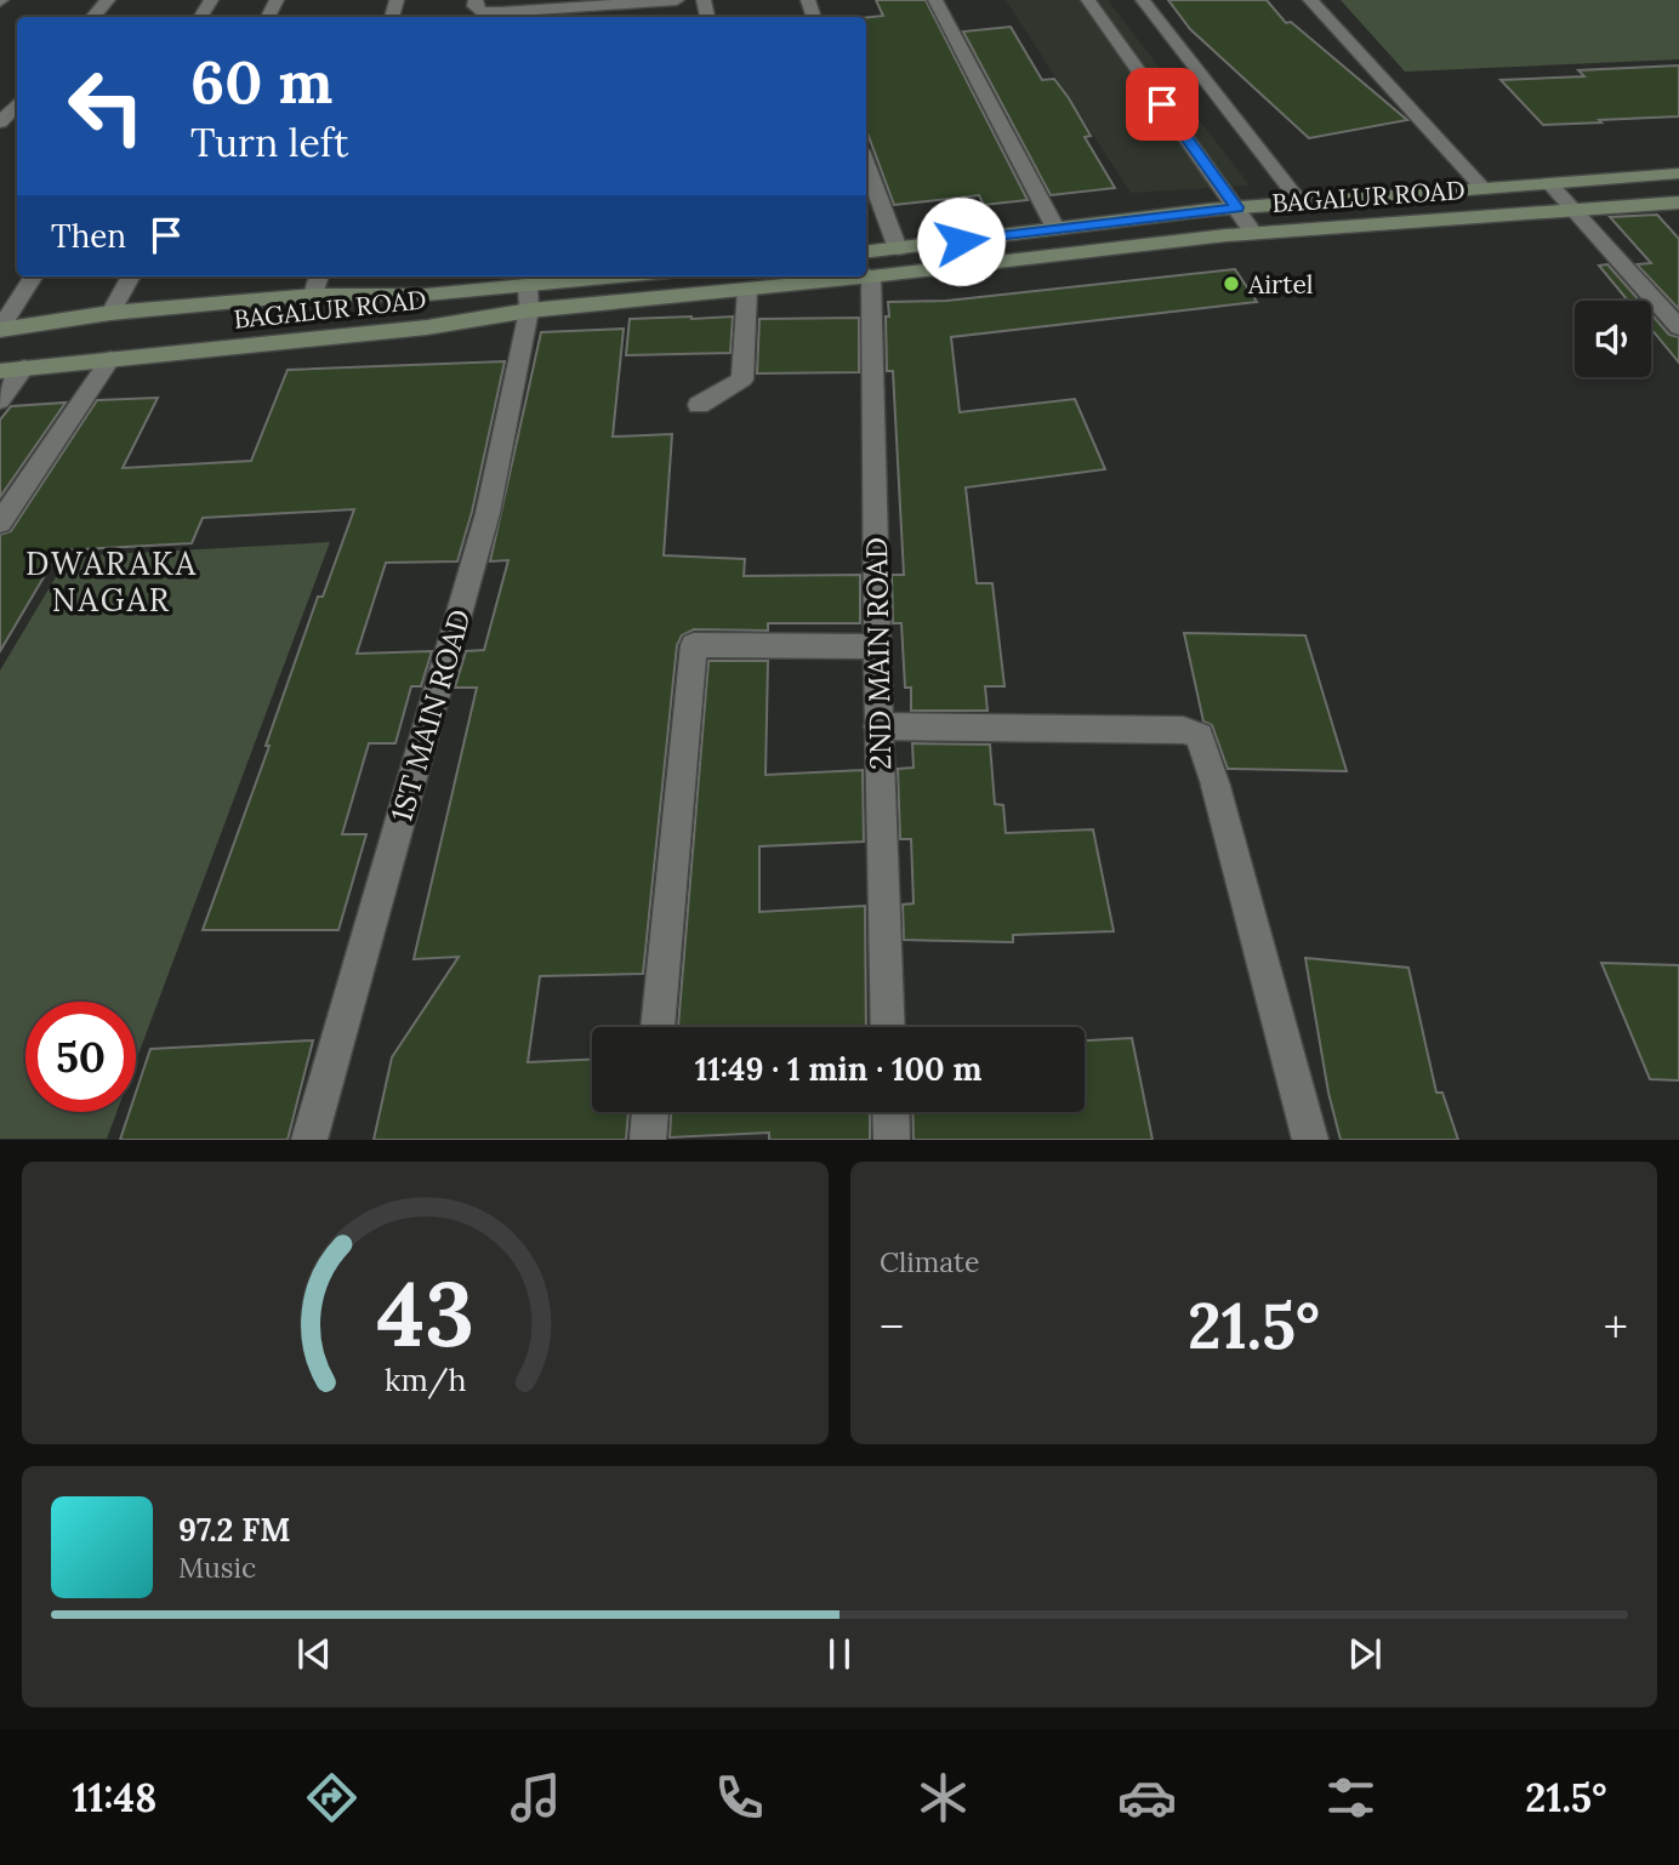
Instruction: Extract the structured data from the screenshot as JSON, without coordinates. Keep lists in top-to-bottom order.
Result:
{
  "streets": {
    "main road": ["BAGALUR ROAD"],
    "street": ["2ND MAIN ROAD", "1ST MAIN ROAD"]
  },
  "crossings": [
    ["BAGALUR ROAD", "1ST MAIN ROAD"]
  ],
  "districts": ["DWARAKA NAGAR"],
  "places": ["Airtel"],
  "page": {
    "turn": ["60 m", "Turn left"],
    "then": "Then",
    "limit": "50",
    "trip": "11:49 · 1 min · 100 m",
    "tile": "Climate",
    "heat": ["−", "21.5°", "+"],
    "song": ["97.2 FM", "Music"],
    "tabs": ["11:48", "21.5°"],
    "gauge": ["43", "km/h"]
  }
}
